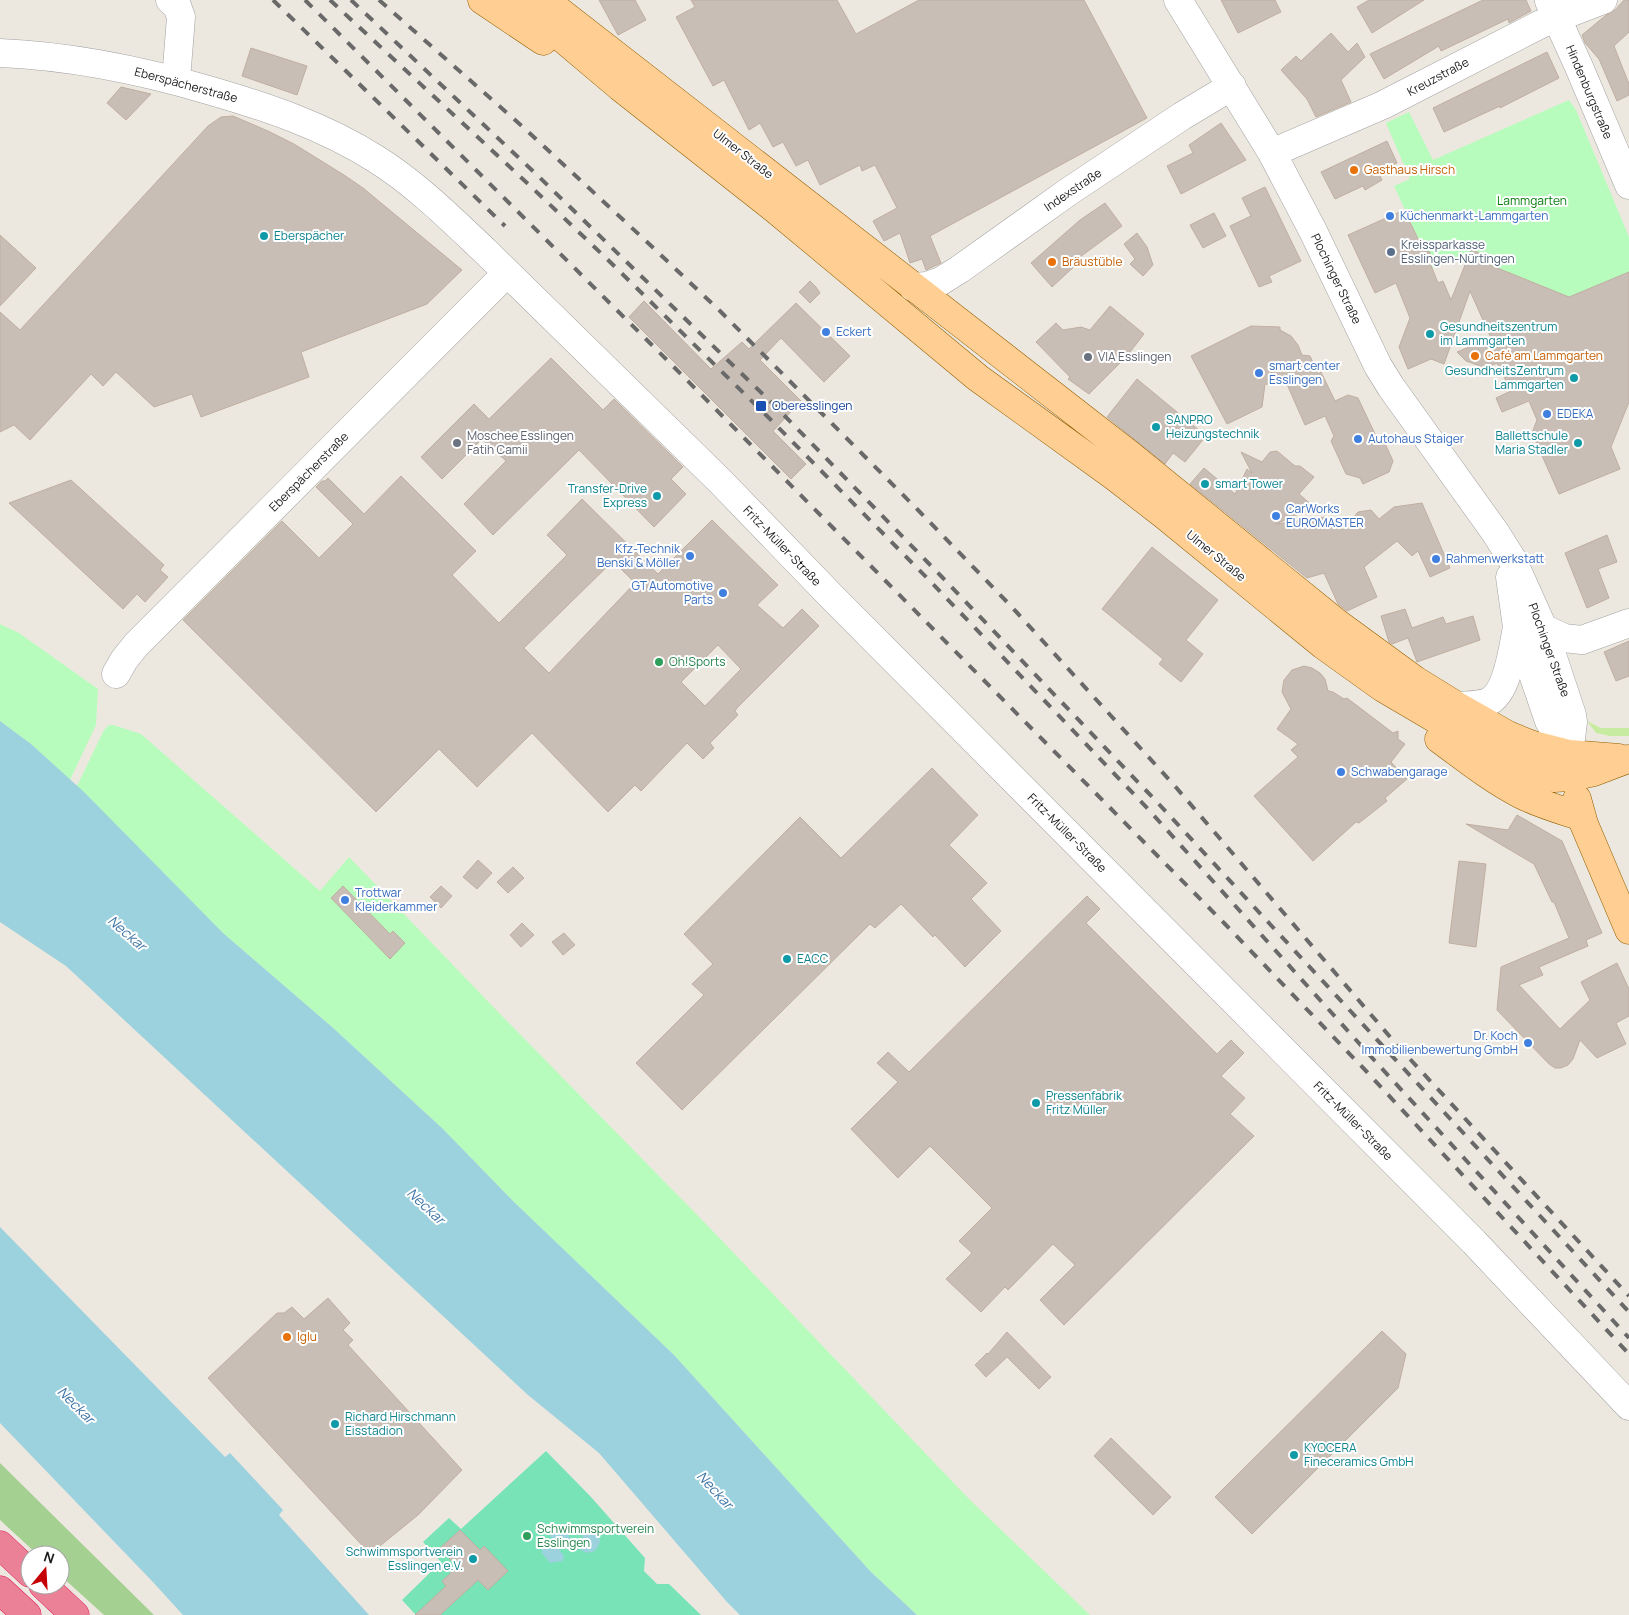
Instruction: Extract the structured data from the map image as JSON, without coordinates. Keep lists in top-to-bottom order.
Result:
{
  "streets": {
    "main road": ["Ulmer Straße", "Plochinger Straße"],
    "street": [
      "Kreuzstraße",
      "Eberspächerstraße",
      "Hindenburgstraße",
      "Indexstraße",
      "Fritz-Müller-Straße"
    ]
  },
  "crossings": [
    ["Kreuzstraße", "Hindenburgstraße"],
    ["Kreuzstraße", "Plochinger Straße"],
    ["Eberspächerstraße", "Fritz-Müller-Straße"],
    ["Ulmer Straße", "Indexstraße"],
    ["Ulmer Straße", "Plochinger Straße"],
    ["Indexstraße", "Plochinger Straße"]
  ],
  "water": ["Neckar"],
  "parks": ["Lammgarten"],
  "places": {
    "other": [
      "Gasthaus Hirsch",
      "Küchenmarkt-Lammgarten",
      "Eberspächer",
      "Kreissparkasse Esslingen-Nürtingen",
      "Bräustüble",
      "Eckert",
      "Gesundheitszentrum im Lammgarten",
      "Café am Lammgarten",
      "VIA Esslingen",
      "smart center Esslingen",
      "GesundheitsZentrum Lammgarten",
      "EDEKA",
      "SANPRO Heizungstechnik",
      "Autohaus Staiger",
      "Moschee Esslingen Fatih Camii",
      "Ballettschule Maria Stadler",
      "smart Tower",
      "Transfer-Drive Express",
      "CarWorks EUROMASTER",
      "Kfz-Technik Benski & Möller",
      "Rahmenwerkstatt",
      "GT Automotive Parts",
      "Oh!Sports",
      "Schwabengarage",
      "Trottwar Kleiderkammer",
      "EACC",
      "Dr. Koch Immobilienbewertung GmbH",
      "Pressenfabrik Fritz Müller",
      "Iglu",
      "Richard Hirschmann Eisstadion",
      "KYOCERA Fineceramics GmbH",
      "Schwimmsportverein Esslingen",
      "Schwimmsportverein Esslingen e.V."
    ],
    "transit": ["Oberesslingen"]
  },
  "north": "top"
}
